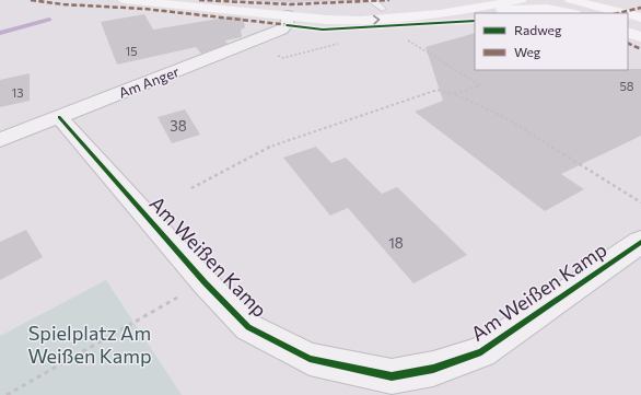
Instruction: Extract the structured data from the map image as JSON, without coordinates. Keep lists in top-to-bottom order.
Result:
{
  "streets": {
    "street": ["Am Anger", "Am Weißen Kamp"]
  },
  "crossings": [
    ["Am Anger", "Am Weißen Kamp"]
  ],
  "parks": ["Spielplatz Am Weißen Kamp"],
  "house_numbers": [
    "15",
    "58",
    "13",
    "38",
    "18"
  ],
  "legend": ["Radweg", "Weg"]
}
